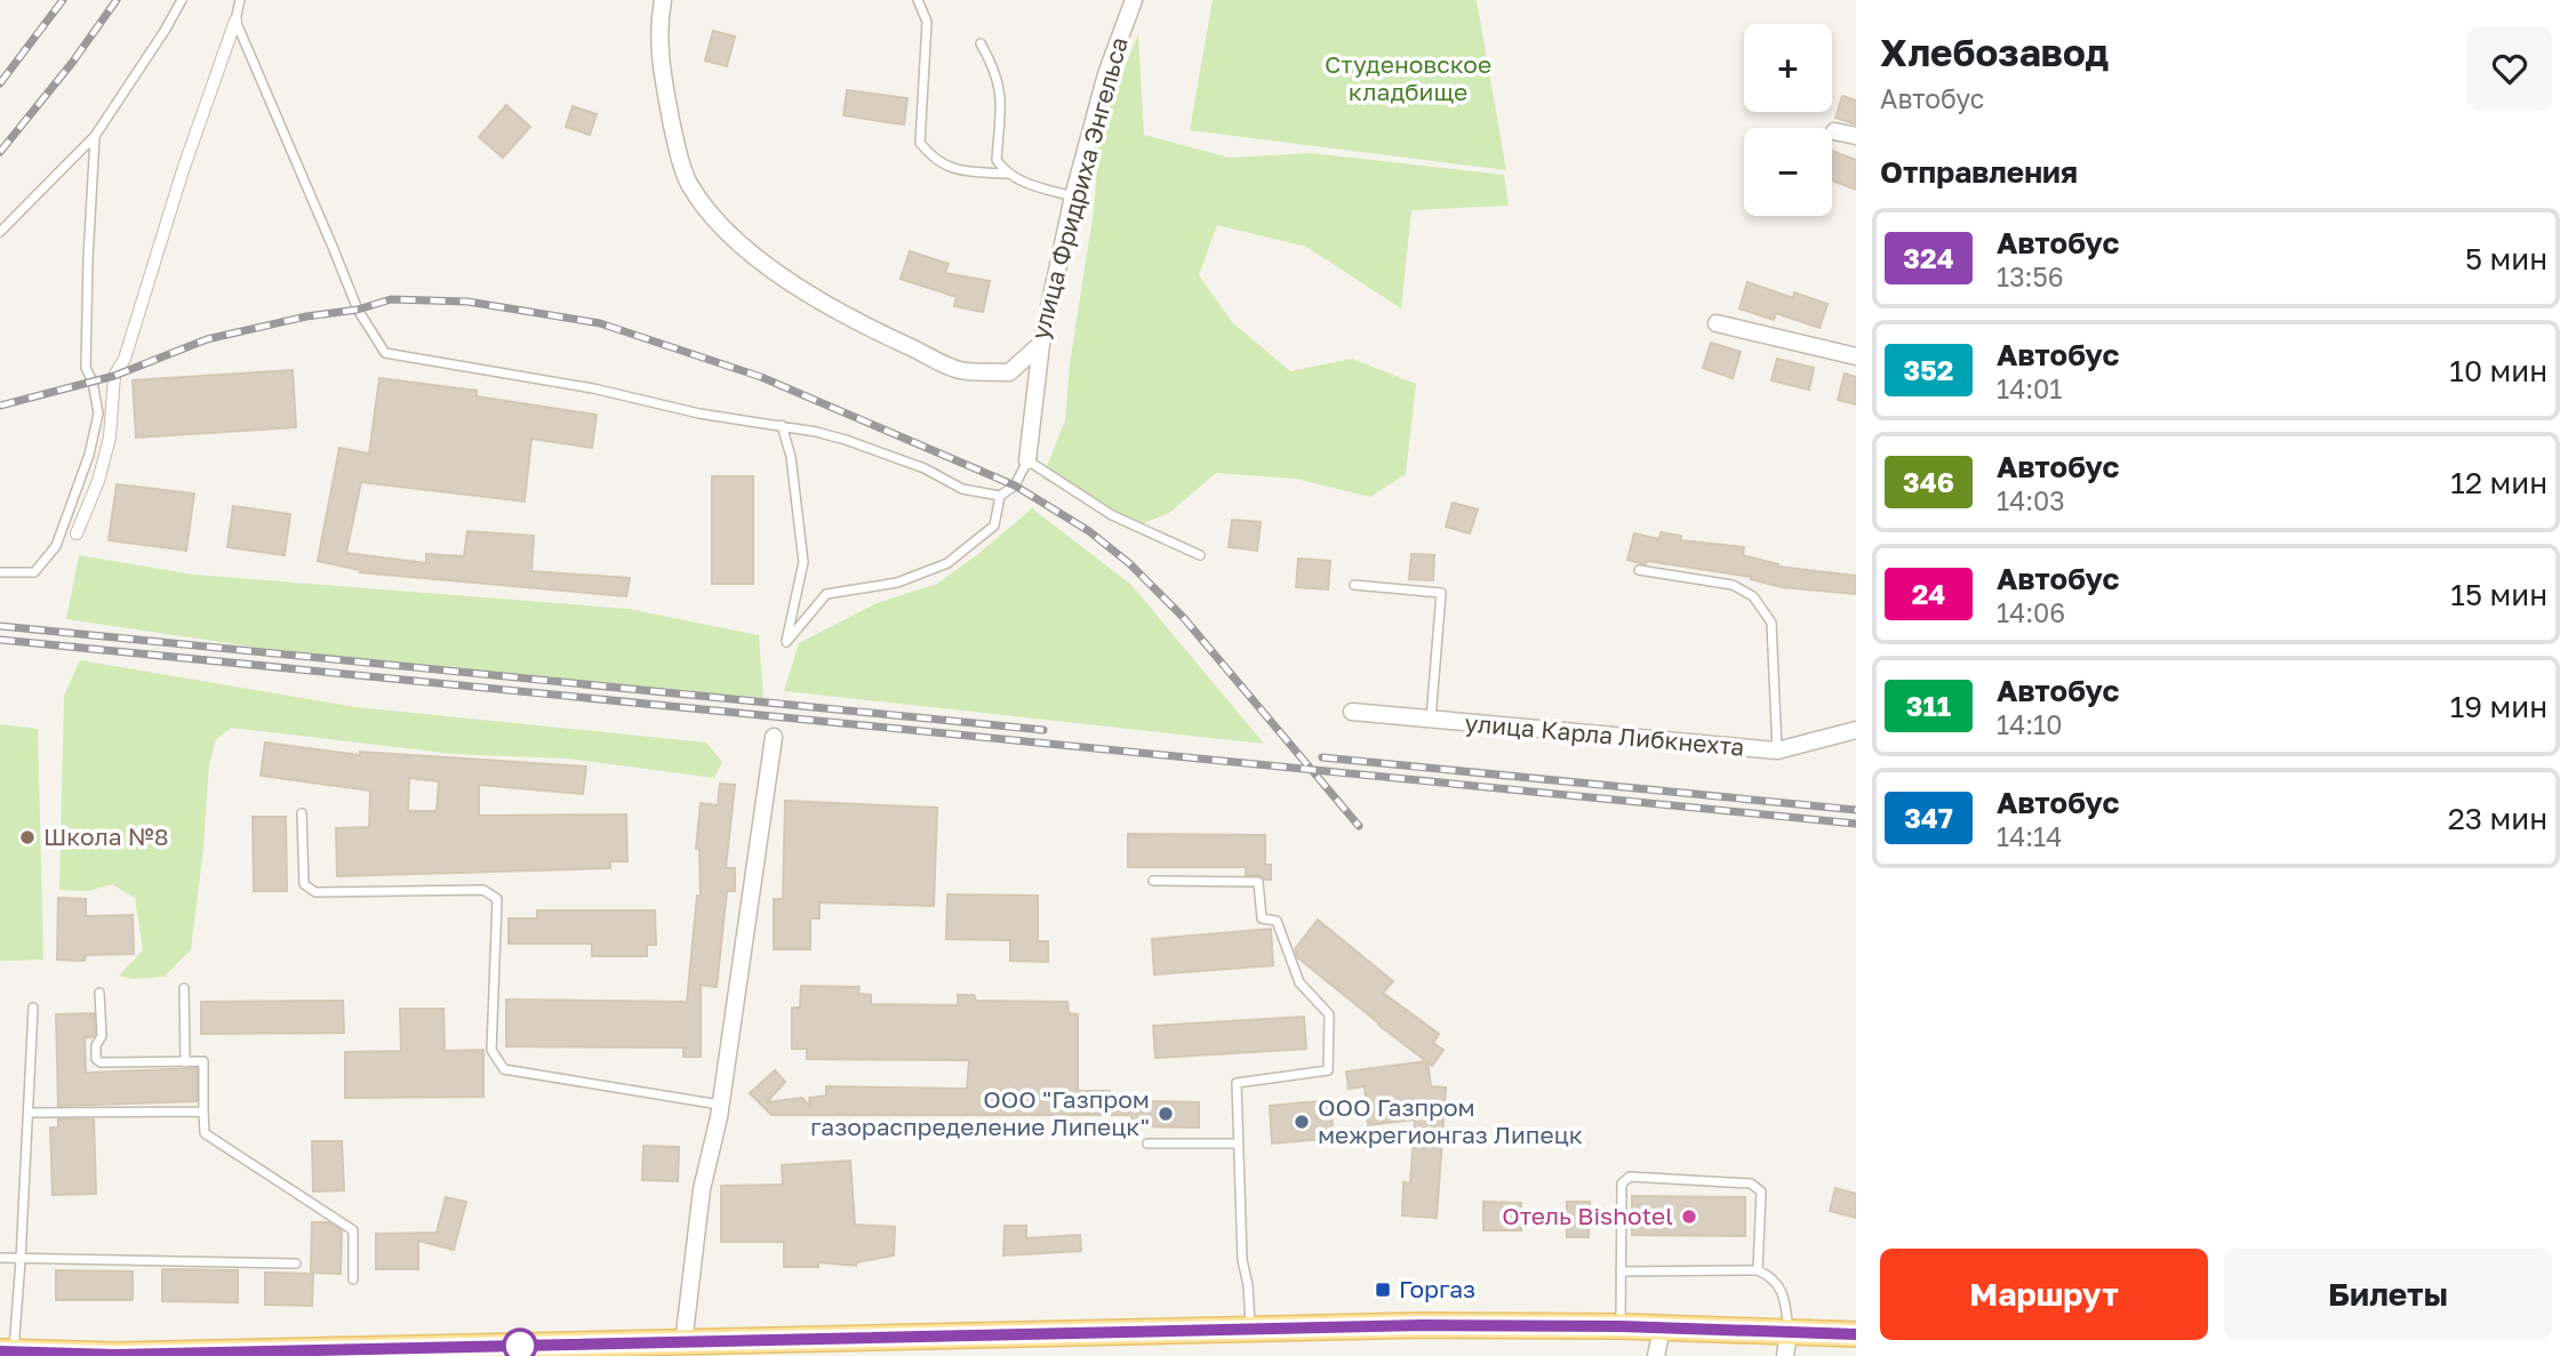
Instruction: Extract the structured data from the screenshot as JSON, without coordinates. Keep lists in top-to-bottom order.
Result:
{
  "streets": {
    "street": ["улица Фридриха Энгельса", "улица Карла Либкнехта"]
  },
  "parks": ["Студеновское кладбище"],
  "places": {
    "other": [
      "Школа №8",
      "ООО \"Газпром газораспределение Липецк\"",
      "ООО Газпром межрегионгаз Липецк",
      "Отель Bishotel"
    ],
    "transit": ["Горгаз"]
  },
  "lines": ["bus line 324"],
  "page": {
    "heading": [
      ["Хлебозавод", "Автобус"],
      "Отправления"
    ],
    "map_buttons": ["+", "−"],
    "list": [
      {
        "mark": "324",
        "name": "Автобус",
        "note": "13:56",
        "value": "5 мин"
      },
      {
        "mark": "352",
        "name": "Автобус",
        "note": "14:01",
        "value": "10 мин"
      },
      {
        "mark": "346",
        "name": "Автобус",
        "note": "14:03",
        "value": "12 мин"
      },
      {
        "mark": "24",
        "name": "Автобус",
        "note": "14:06",
        "value": "15 мин"
      },
      {
        "mark": "311",
        "name": "Автобус",
        "note": "14:10",
        "value": "19 мин"
      },
      {
        "mark": "347",
        "name": "Автобус",
        "note": "14:14",
        "value": "23 мин"
      }
    ],
    "buttons": ["Маршрут", "Билеты"]
  }
}
